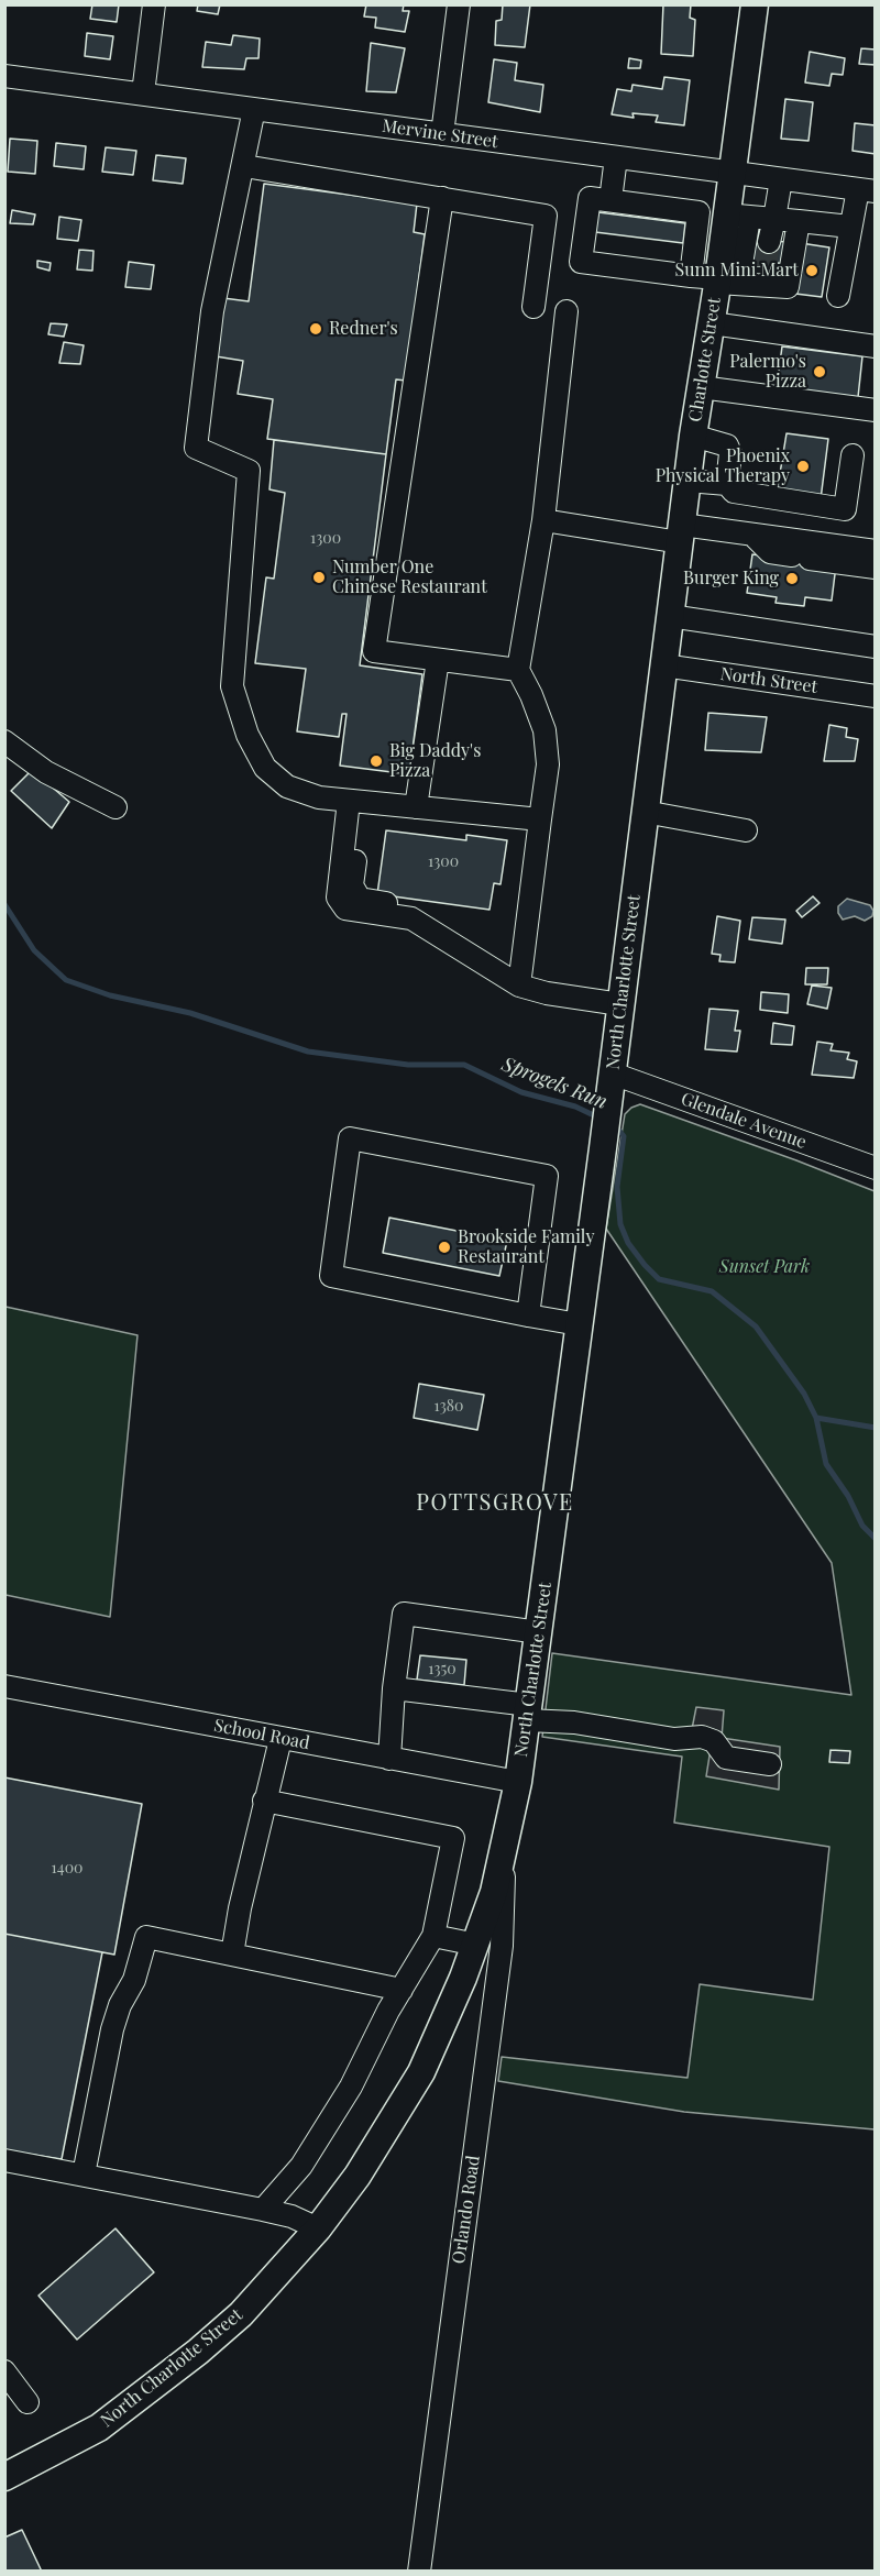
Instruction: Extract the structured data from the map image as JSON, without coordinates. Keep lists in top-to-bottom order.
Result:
{
  "streets": {
    "main road": ["Charlotte Street", "North Charlotte Street"],
    "street": [
      "Mervine Street",
      "North Street",
      "Glendale Avenue",
      "School Road",
      "Orlando Road"
    ]
  },
  "crossings": [
    ["Mervine Street", "Charlotte Street"],
    ["Charlotte Street", "North Street"],
    ["Charlotte Street", "North Charlotte Street"],
    ["North Street", "North Charlotte Street"],
    ["North Charlotte Street", "Glendale Avenue"],
    ["North Charlotte Street", "School Road"],
    ["North Charlotte Street", "Orlando Road"]
  ],
  "districts": ["POTTSGROVE"],
  "water": ["Sprogels Run"],
  "parks": ["Sunset Park"],
  "places": [
    "Sunn Mini Mart",
    "Redner's",
    "Palermo's Pizza",
    "Phoenix Physical Therapy",
    "Number One Chinese Restaurant",
    "Burger King",
    "Big Daddy's Pizza",
    "Brookside Family Restaurant"
  ],
  "house_numbers": [
    "1300",
    "1300",
    "1380",
    "1350",
    "1400"
  ]
}
